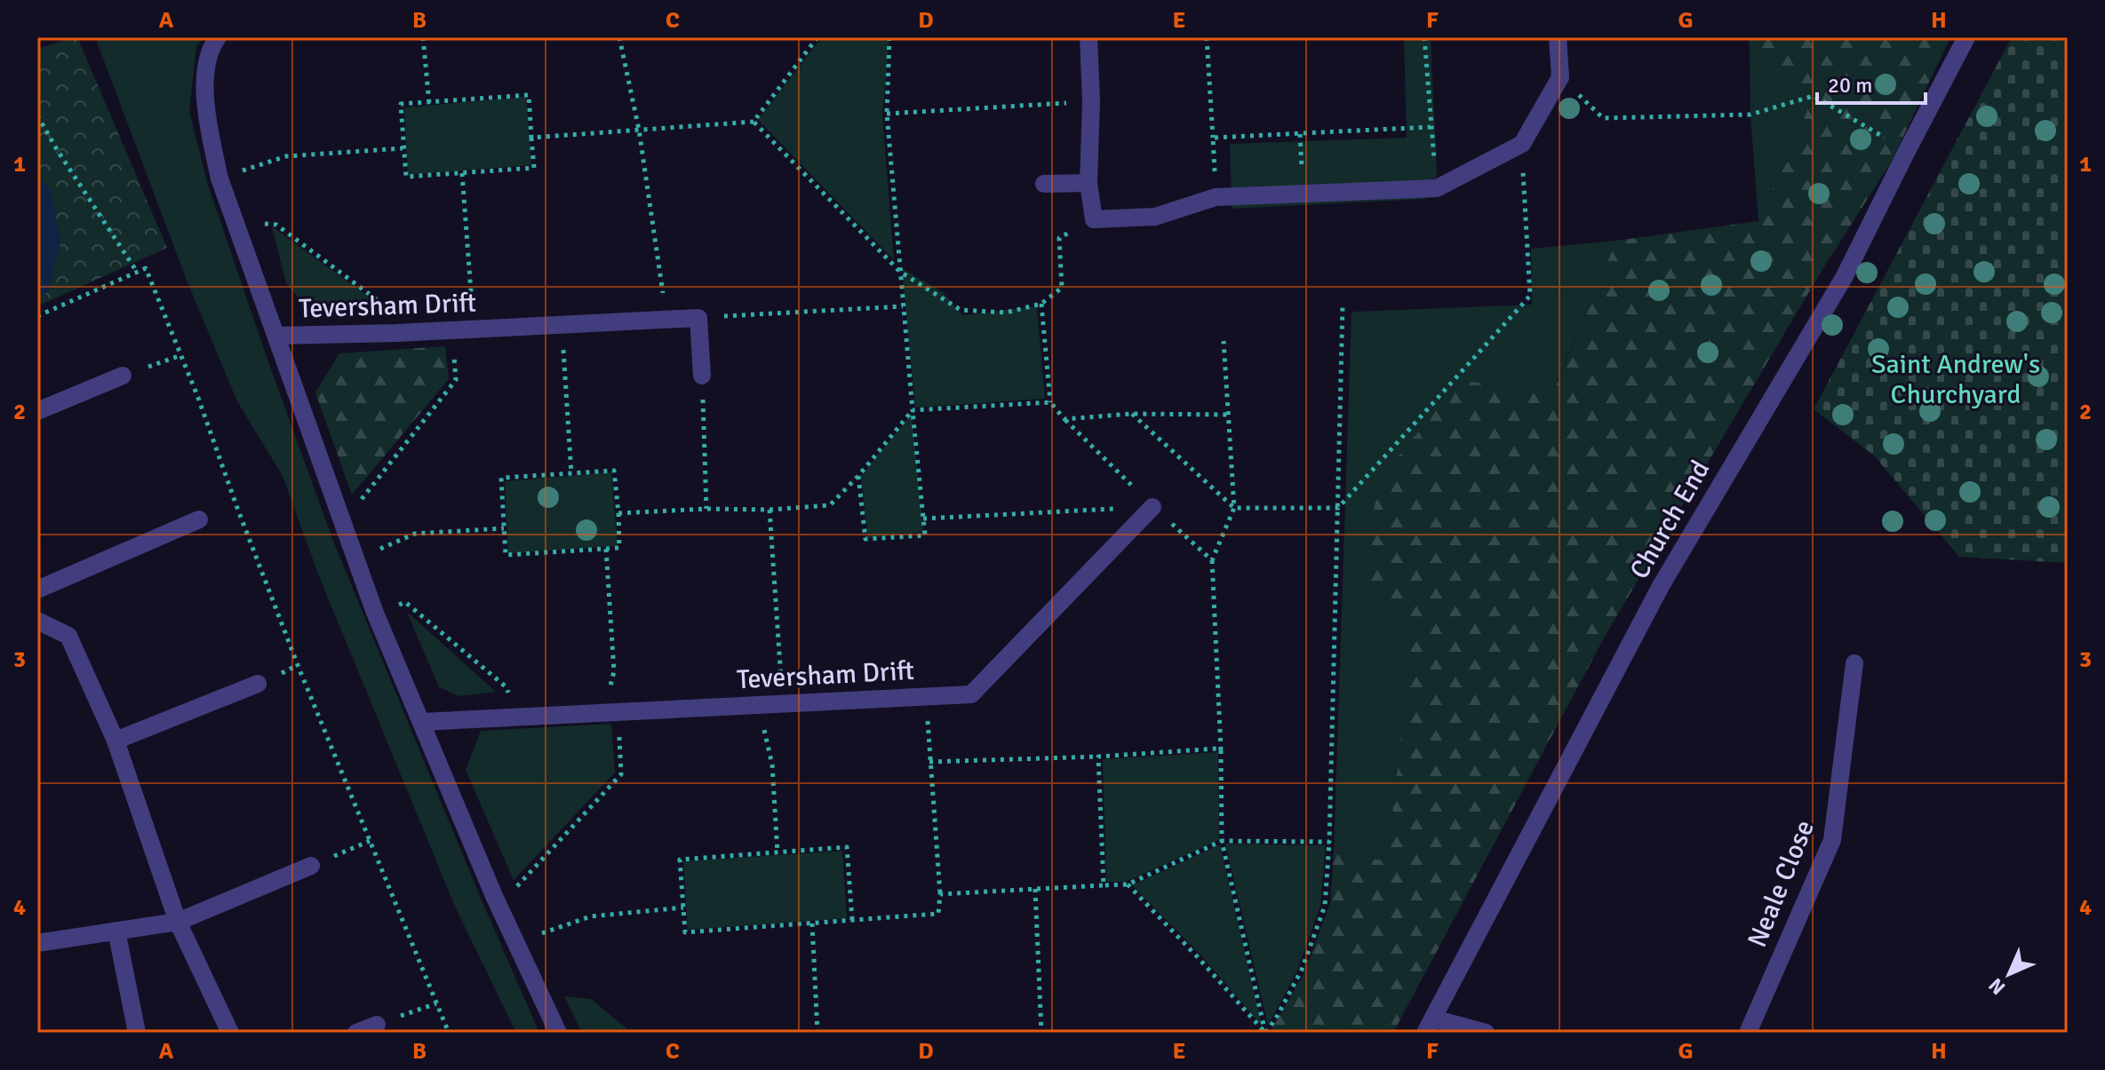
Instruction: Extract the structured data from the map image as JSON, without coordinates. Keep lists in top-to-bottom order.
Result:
{
  "streets": {
    "street": ["Teversham Drift", "Church End", "Neale Close"]
  },
  "parks": ["Saint Andrew's Churchyard"],
  "scale_bar": "20 m",
  "north": "bottom left",
  "grid": {
    "columns": [
      "A",
      "B",
      "C",
      "D",
      "E",
      "F",
      "G",
      "H"
    ],
    "rows": [
      "1",
      "2",
      "3",
      "4"
    ]
  }
}
